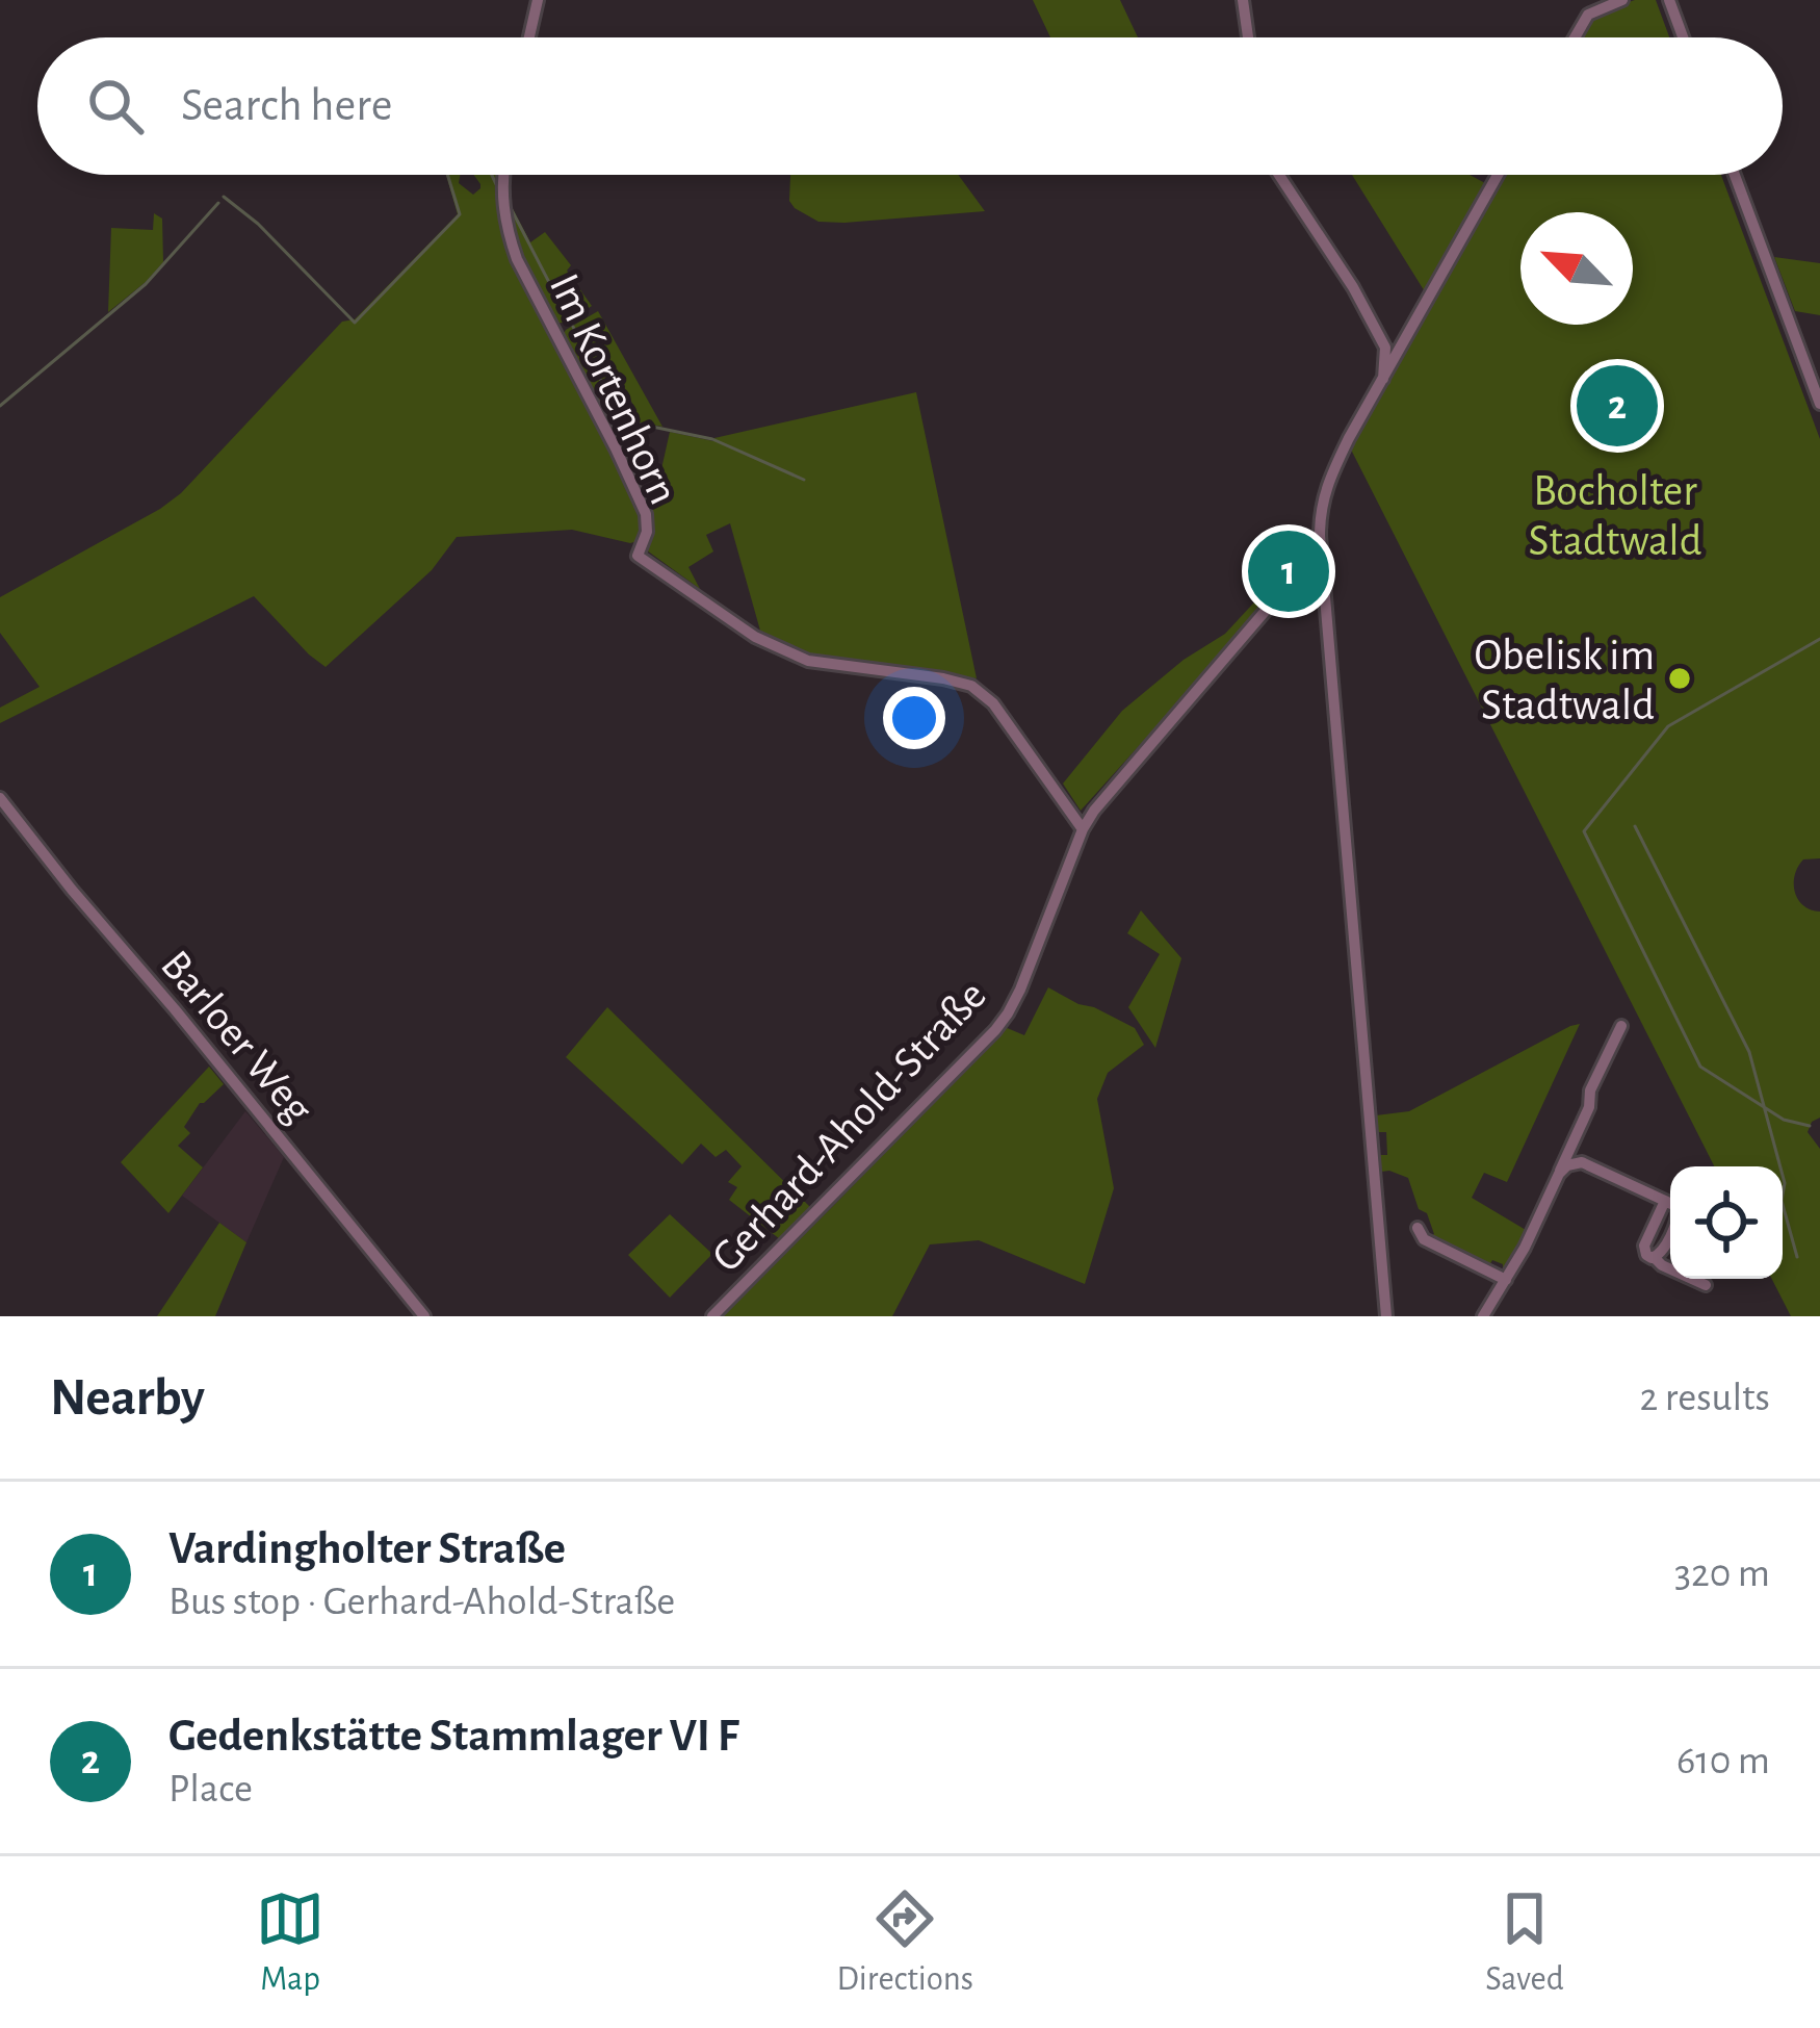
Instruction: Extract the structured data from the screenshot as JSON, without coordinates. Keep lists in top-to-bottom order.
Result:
{
  "streets": {
    "street": ["Im Kortenhorn", "Barloer Weg", "Gerhard-Ahold-Straße"]
  },
  "crossings": [
    ["Im Kortenhorn", "Gerhard-Ahold-Straße"]
  ],
  "parks": ["Bocholter Stadtwald"],
  "places": ["Obelisk im Stadtwald"],
  "north": "top left",
  "page": {
    "search": "Search here",
    "pins": ["2", "1"],
    "heading": ["Nearby", "2 results"],
    "list": [
      {
        "mark": "1",
        "name": "Vardingholter Straße",
        "note": "Bus stop · Gerhard-Ahold-Straße",
        "value": "320 m"
      },
      {
        "mark": "2",
        "name": "Gedenkstätte Stammlager VI F",
        "note": "Place",
        "value": "610 m"
      }
    ],
    "nav": ["Map", "Directions", "Saved"]
  }
}
